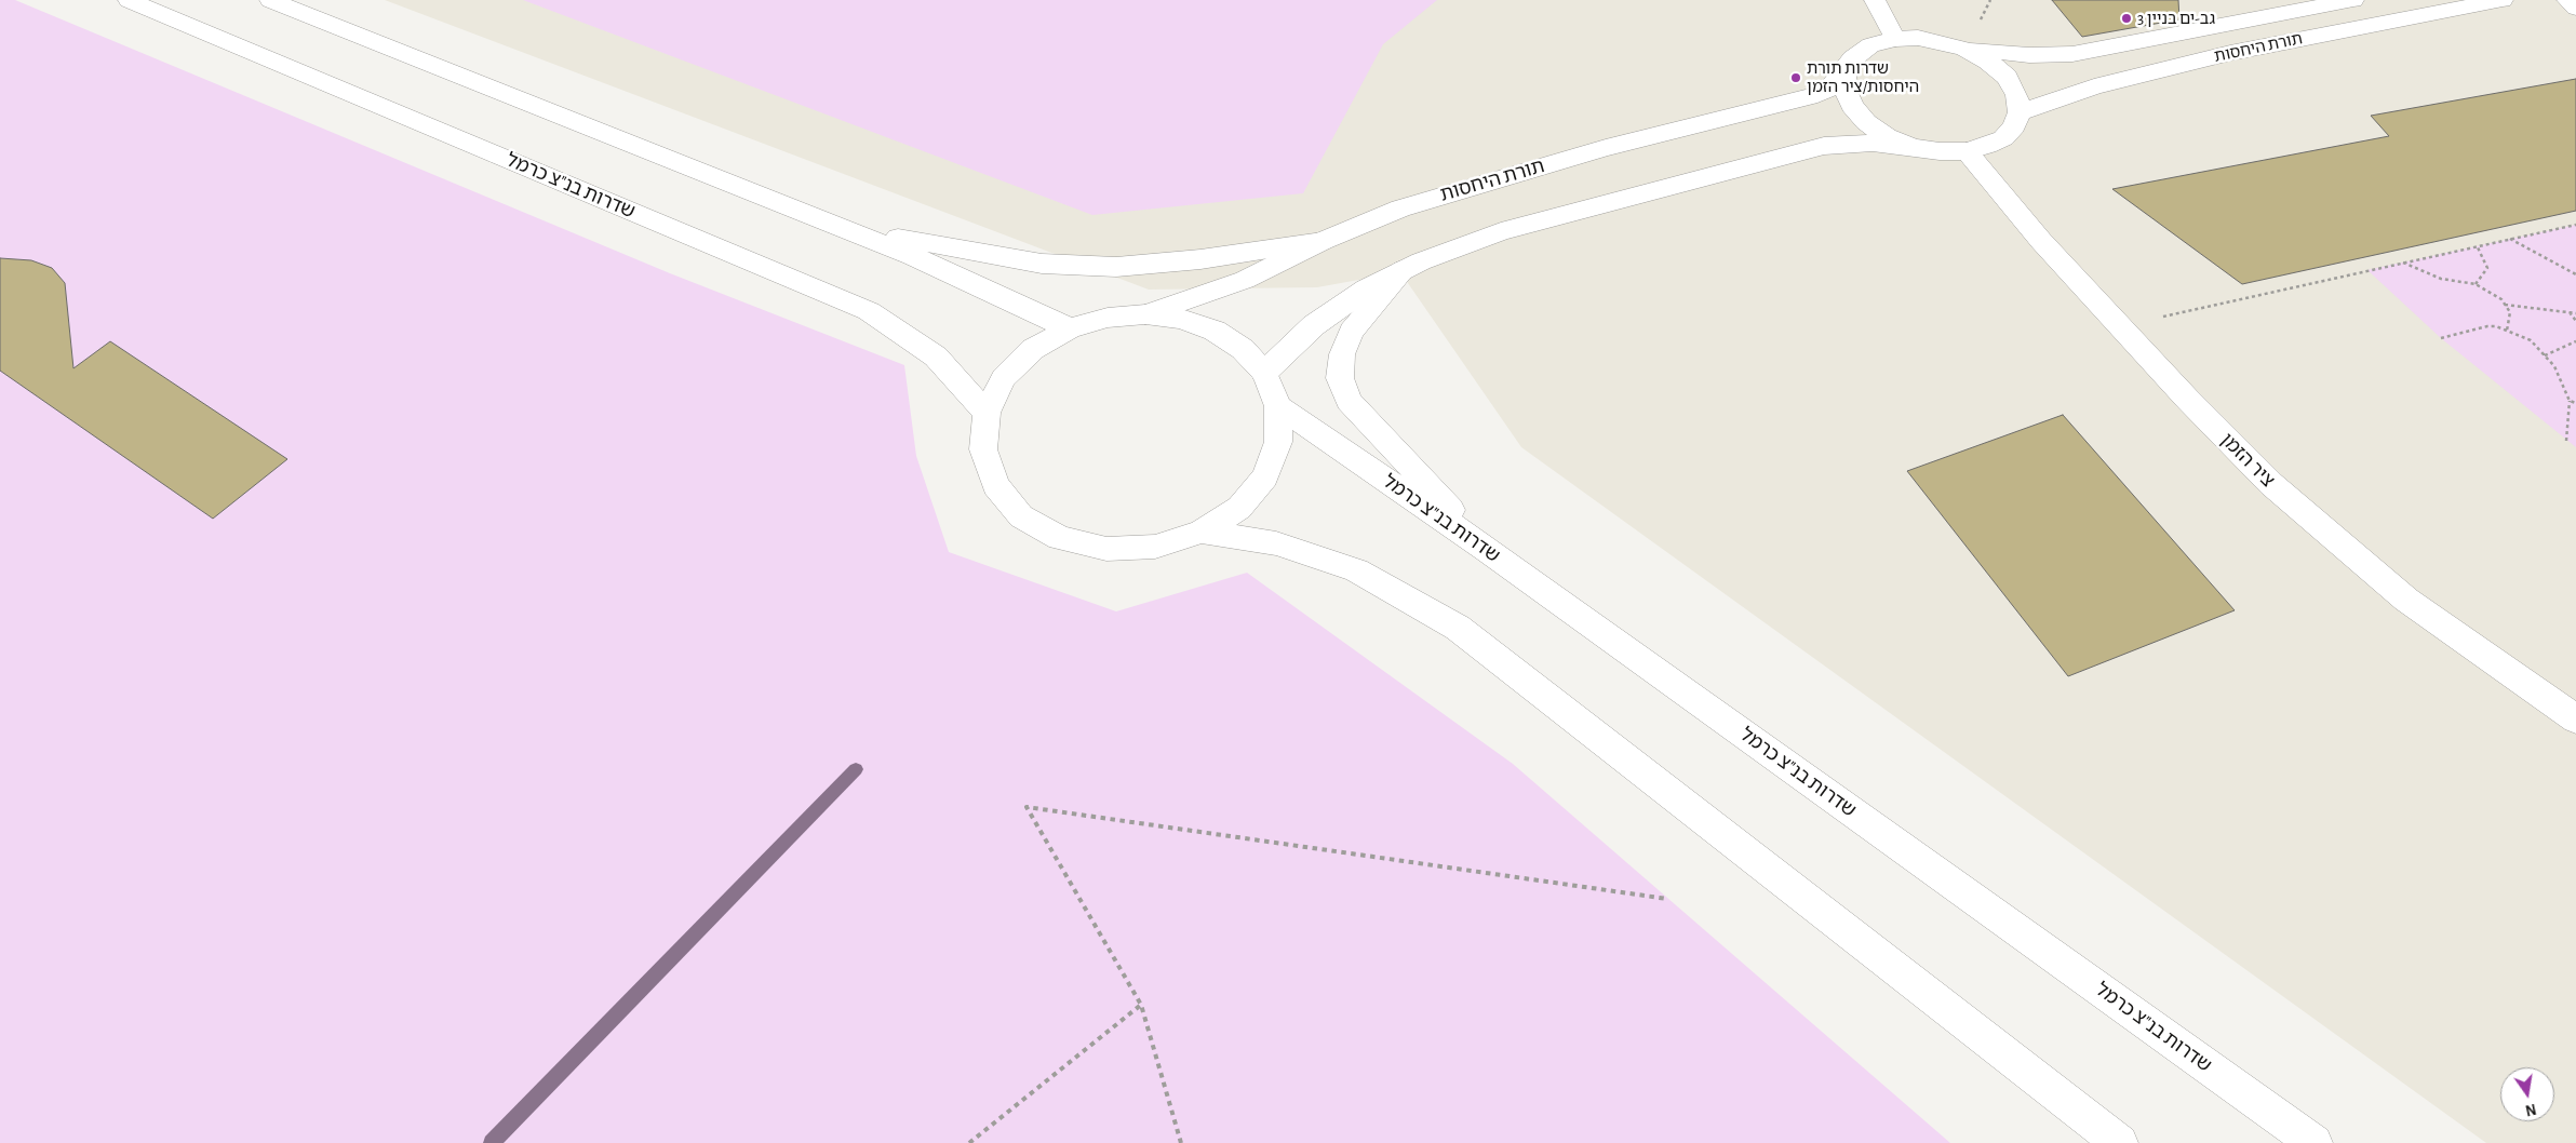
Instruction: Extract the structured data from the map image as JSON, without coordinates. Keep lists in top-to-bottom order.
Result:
{
  "streets": {
    "main road": ["תורת היחסות", "שדרות בנ\"צ כרמל", "ציר הזמן"]
  },
  "crossings": [
    ["תורת היחסות", "ציר הזמן"]
  ],
  "places": ["גב-ים בניין 3", "שדרות תורת היחסות/ציר הזמן"],
  "north": "bottom"
}
